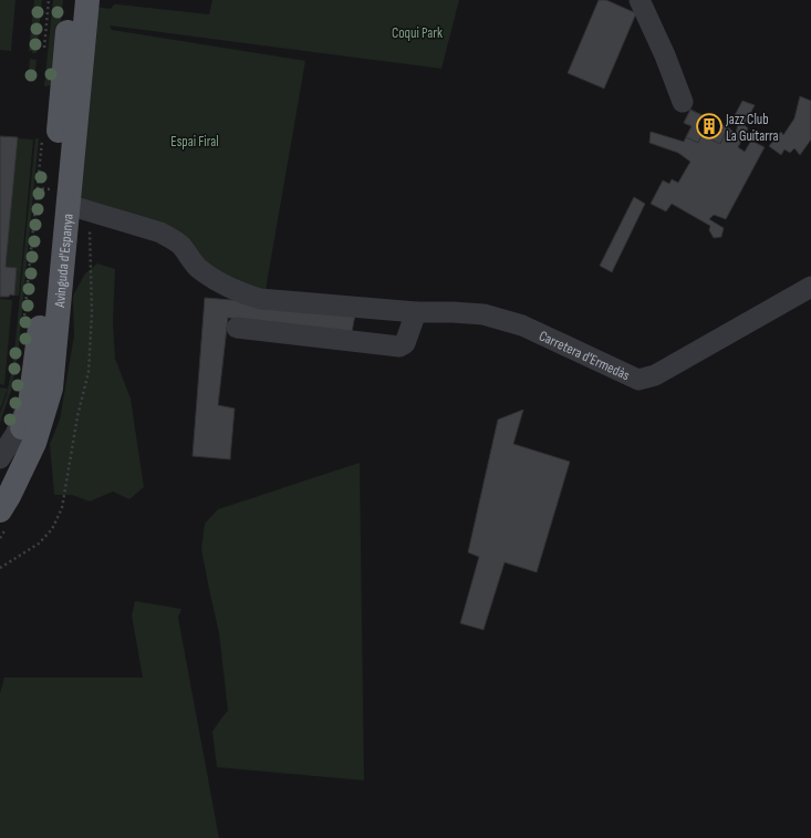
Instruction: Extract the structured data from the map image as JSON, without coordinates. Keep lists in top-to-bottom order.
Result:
{
  "streets": {
    "main road": ["Avinguda d'Espanya"],
    "street": ["Carretera d'Ermedàs"]
  },
  "crossings": [
    ["Avinguda d'Espanya", "Carretera d'Ermedàs"]
  ],
  "parks": ["Coqui Park", "Espai Firal"],
  "places": {
    "building": ["Jazz Club La Guitarra"]
  }
}
